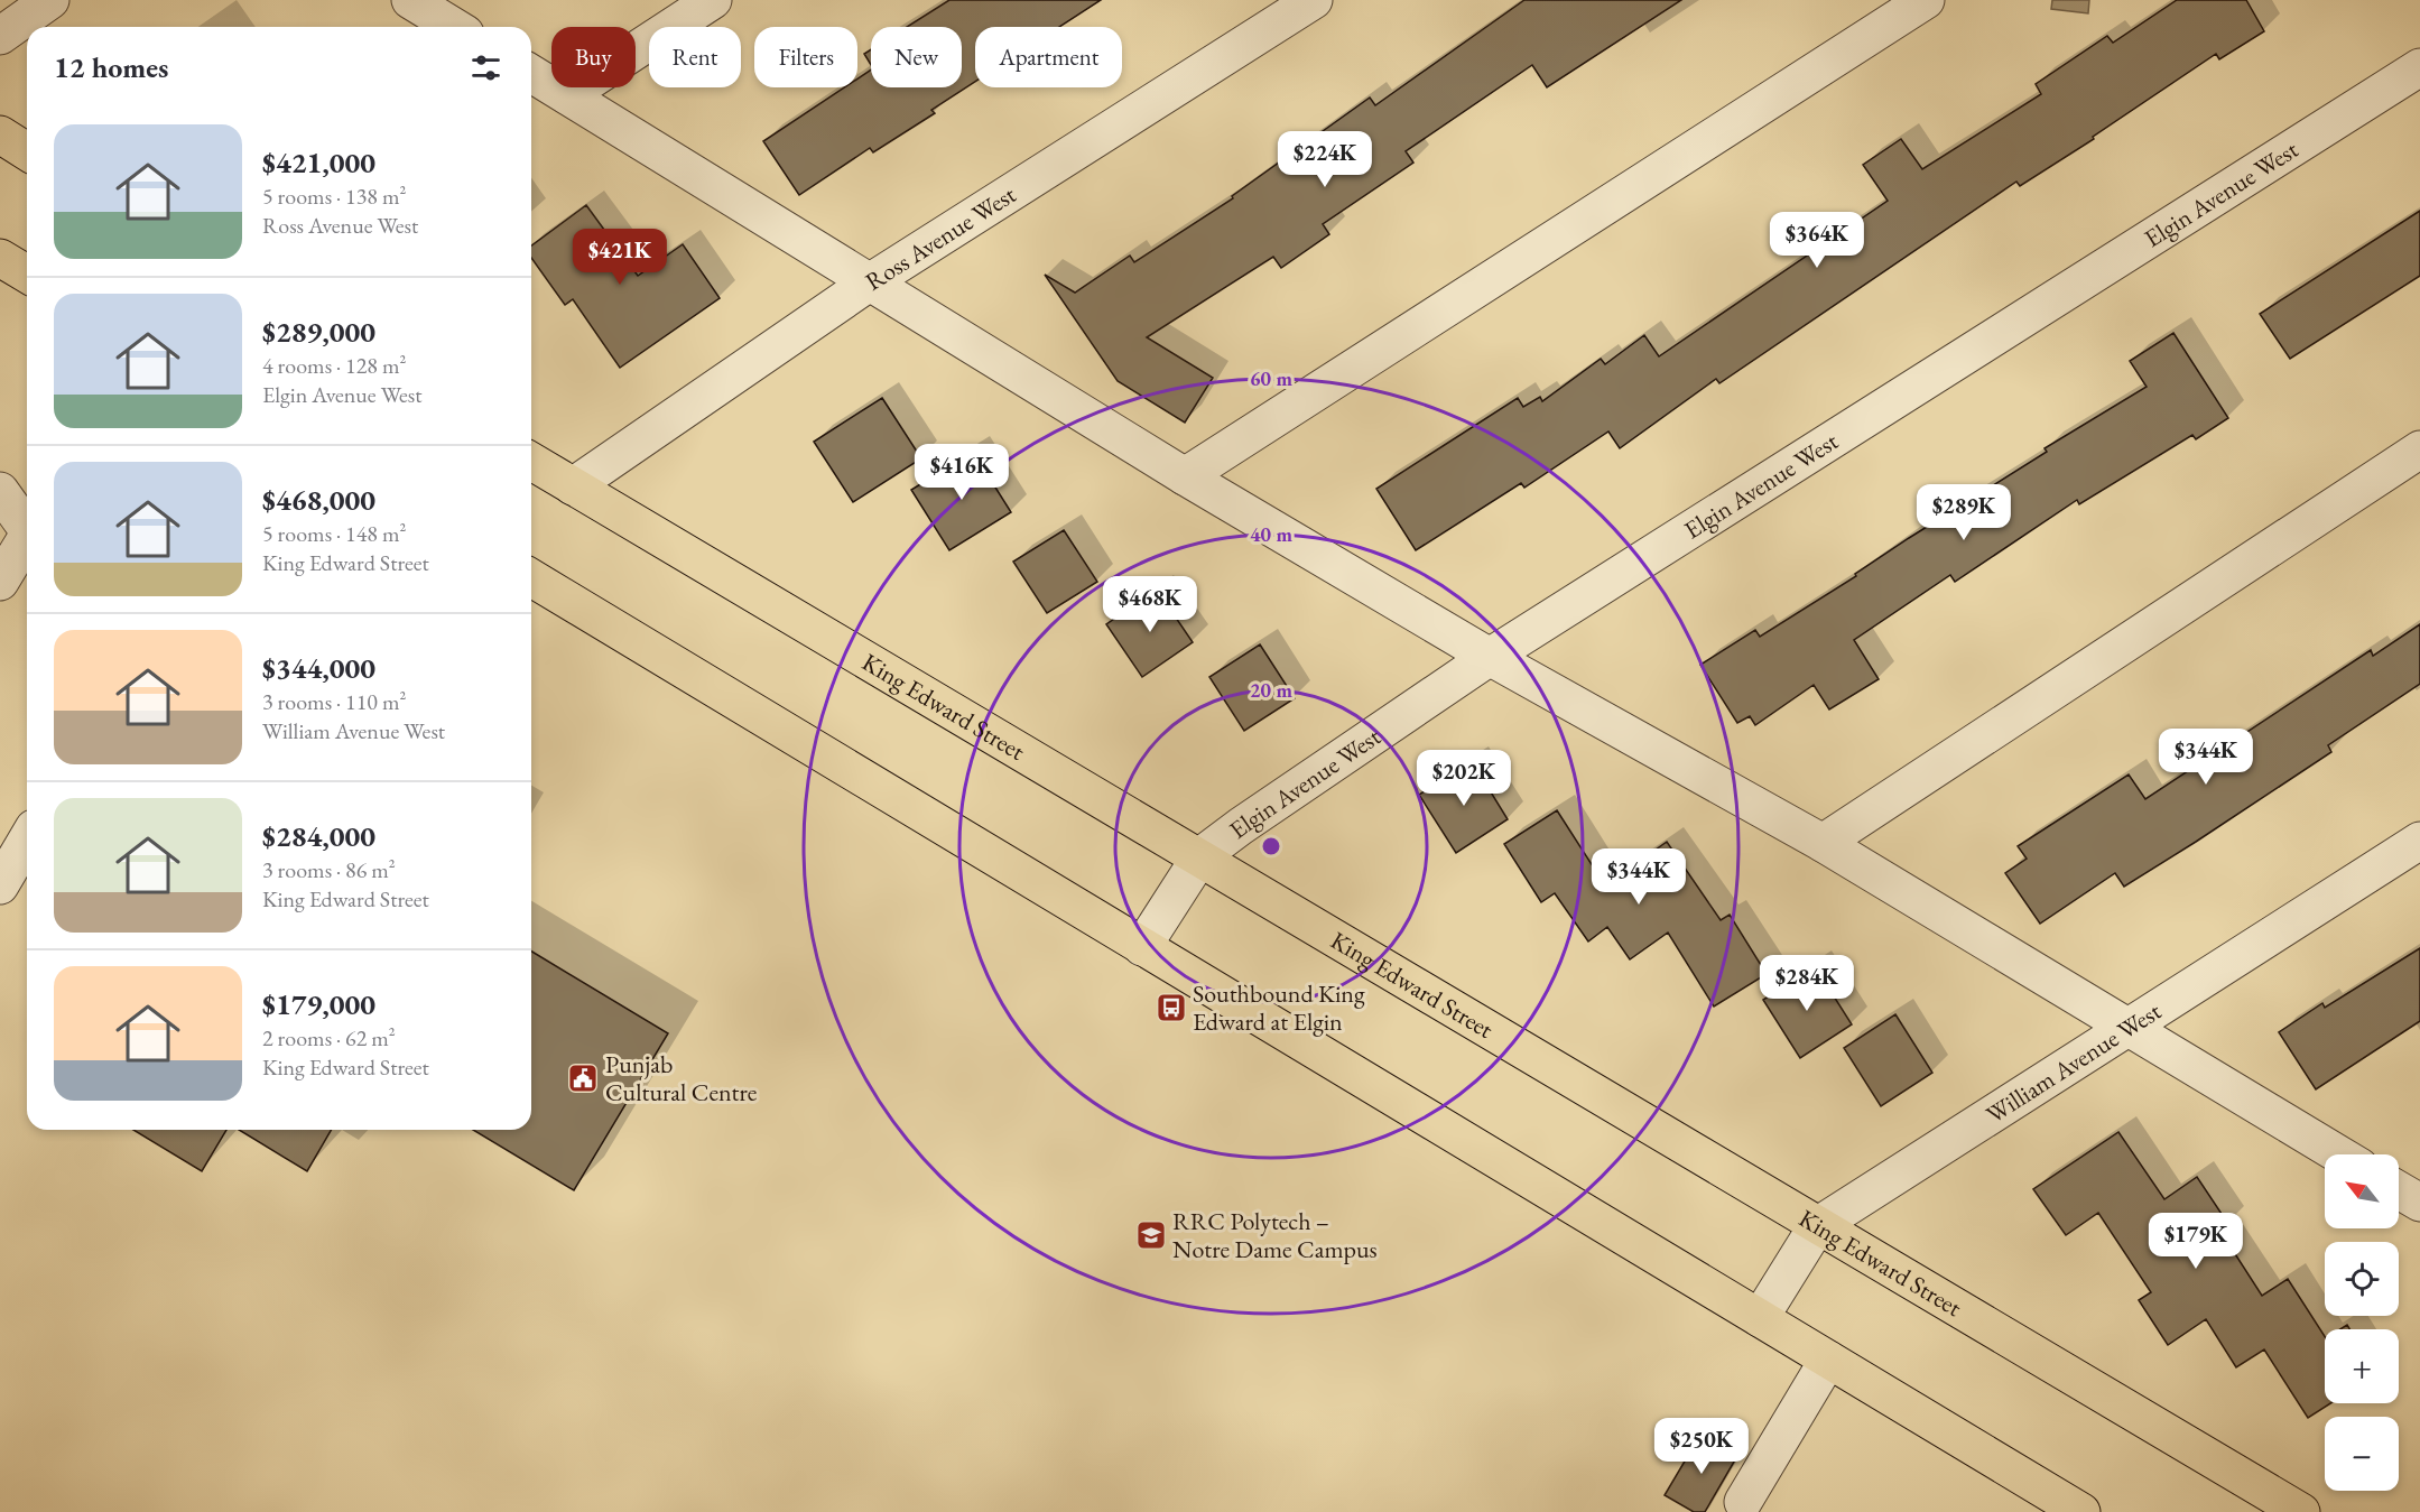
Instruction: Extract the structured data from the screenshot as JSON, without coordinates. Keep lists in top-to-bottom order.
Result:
{
  "streets": {
    "main road": ["King Edward Street"],
    "street": ["Elgin Avenue West", "Ross Avenue West", "William Avenue West"]
  },
  "crossings": [
    ["Elgin Avenue West", "King Edward Street"],
    ["Ross Avenue West", "King Edward Street"],
    ["King Edward Street", "William Avenue West"]
  ],
  "places": {
    "bus stop": ["Southbound King Edward at Elgin"],
    "public building": ["Punjab Cultural Centre"],
    "school or university": ["RRC Polytech – Notre Dame Campus"]
  },
  "north": "top left",
  "page": {
    "chip": [
      "Buy",
      "Rent",
      "Filters",
      "New",
      "Apartment"
    ],
    "heading": "12 homes",
    "list": [
      {
        "name": "$421,000",
        "note": "5 rooms · 138 m² · Ross Avenue West"
      },
      {
        "name": "$289,000",
        "note": "4 rooms · 128 m² · Elgin Avenue West"
      },
      {
        "name": "$468,000",
        "note": "5 rooms · 148 m² · King Edward Street"
      },
      {
        "name": "$344,000",
        "note": "3 rooms · 110 m² · William Avenue West"
      },
      {
        "name": "$284,000",
        "note": "3 rooms · 86 m² · King Edward Street"
      },
      {
        "name": "$179,000",
        "note": "2 rooms · 62 m² · King Edward Street"
      }
    ],
    "price": [
      "$224K",
      "$364K",
      "$421K",
      "$416K",
      "$289K",
      "$468K",
      "$344K",
      "$202K",
      "$344K",
      "$284K",
      "$179K",
      "$250K"
    ],
    "map_buttons": ["+", "−"]
  },
  "rings": ["60 m", "40 m", "20 m"]
}
